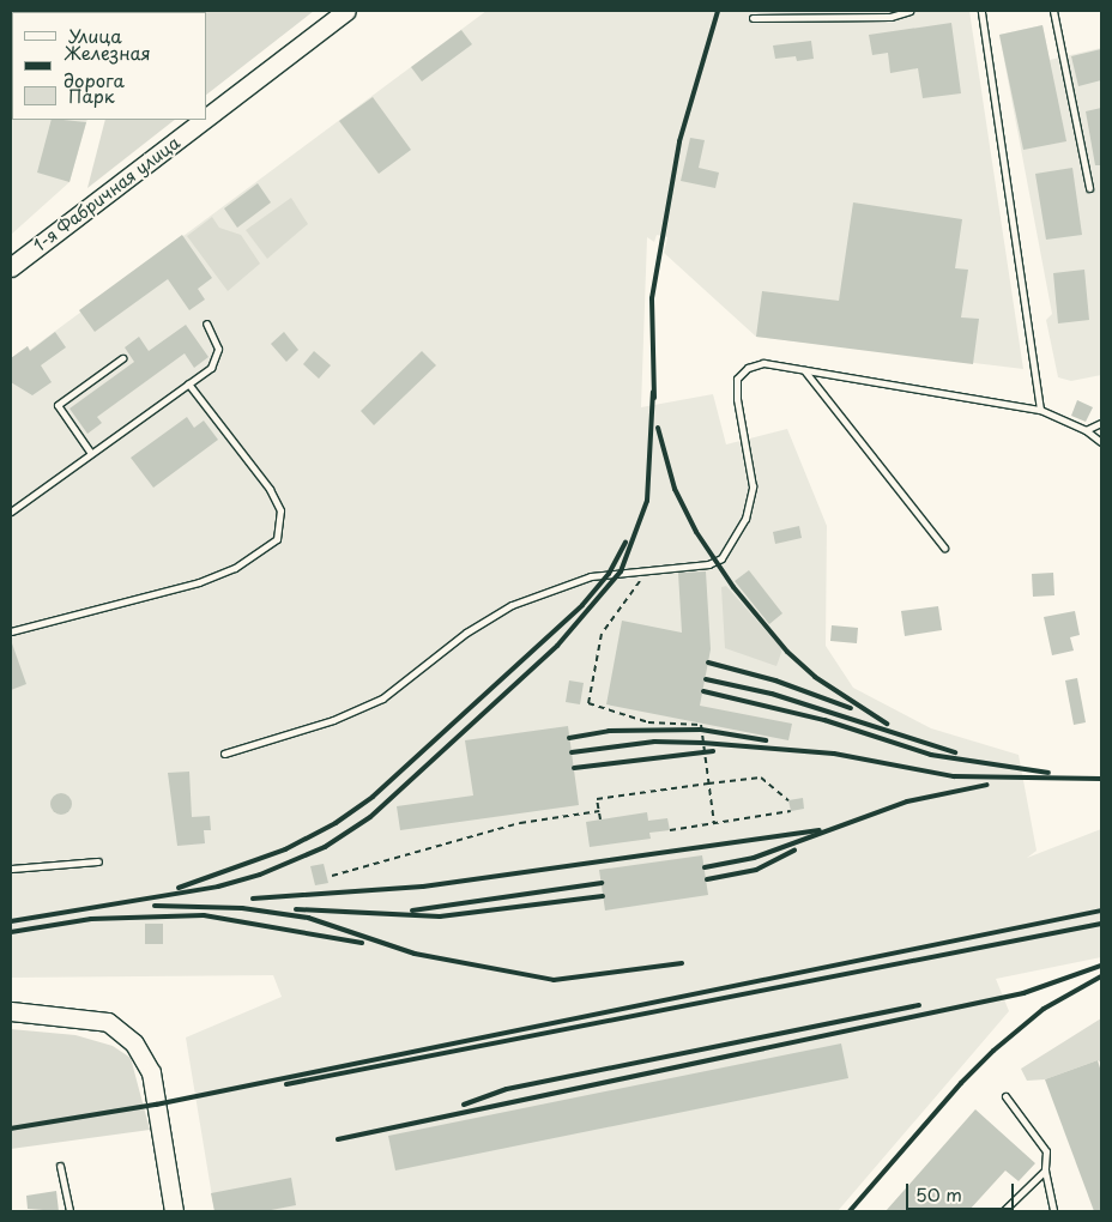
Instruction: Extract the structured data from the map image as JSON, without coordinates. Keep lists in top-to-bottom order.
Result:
{
  "streets": {
    "main road": ["1-я Фабричная улица"]
  },
  "legend": ["Улица", "Железная дорога", "Парк"],
  "scale_bar": "50 m"
}
